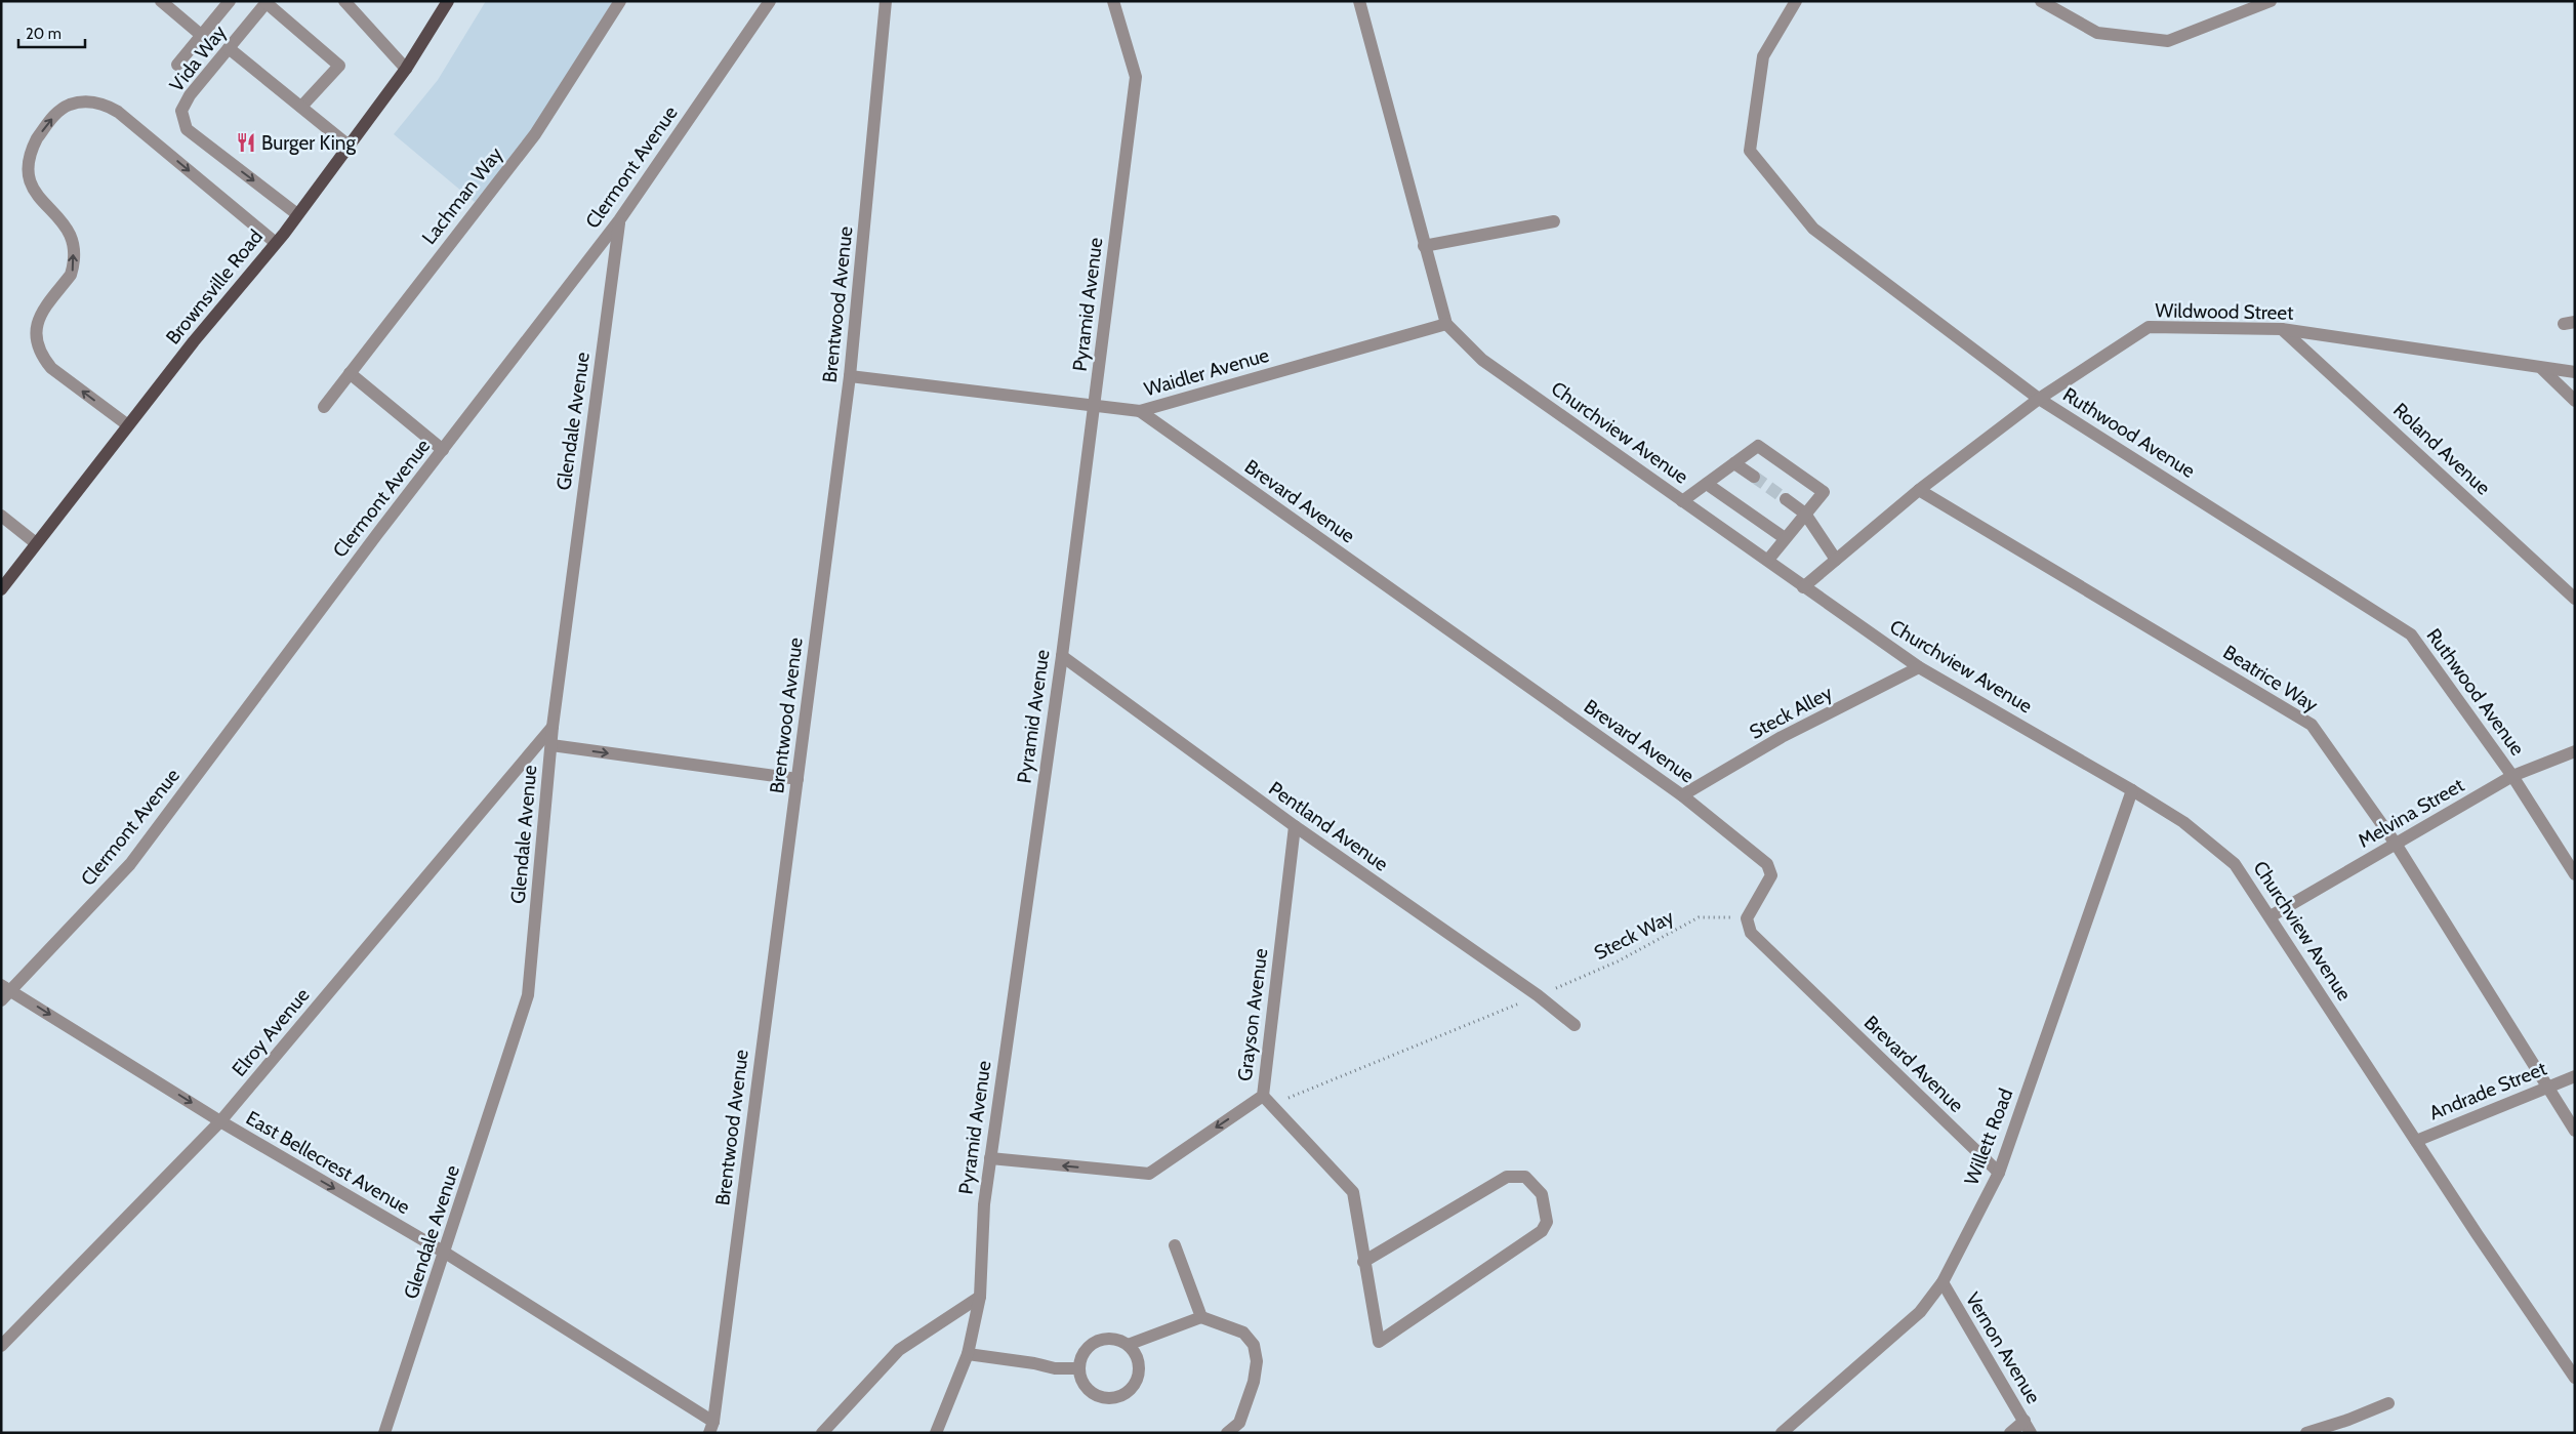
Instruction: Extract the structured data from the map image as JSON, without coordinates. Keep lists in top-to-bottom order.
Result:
{
  "streets": {
    "main road": ["Brownsville Road"],
    "street": [
      "Vida Way",
      "Clermont Avenue",
      "Lachman Way",
      "Brentwood Avenue",
      "Pyramid Avenue",
      "Wildwood Street",
      "Waidler Avenue",
      "Glendale Avenue",
      "Churchview Avenue",
      "Ruthwood Avenue",
      "Roland Avenue",
      "Brevard Avenue",
      "Beatrice Way",
      "Steck Alley",
      "Melvina Street",
      "Pentland Avenue",
      "Grayson Avenue",
      "Elroy Avenue",
      "Andrade Street",
      "Willett Road",
      "East Bellecrest Avenue",
      "Vernon Avenue"
    ],
    "path": ["Steck Way"]
  },
  "crossings": [
    ["Vida Way", "Brownsville Road"],
    ["Clermont Avenue", "Glendale Avenue"],
    ["Clermont Avenue", "East Bellecrest Avenue"],
    ["Brentwood Avenue", "Waidler Avenue"],
    ["Brentwood Avenue", "East Bellecrest Avenue"],
    ["Pyramid Avenue", "Waidler Avenue"],
    ["Pyramid Avenue", "Pentland Avenue"],
    ["Pyramid Avenue", "Grayson Avenue"],
    ["Wildwood Street", "Churchview Avenue"],
    ["Wildwood Street", "Ruthwood Avenue"],
    ["Wildwood Street", "Roland Avenue"],
    ["Wildwood Street", "Beatrice Way"],
    ["Waidler Avenue", "Churchview Avenue"],
    ["Waidler Avenue", "Brevard Avenue"],
    ["Glendale Avenue", "Elroy Avenue"],
    ["Glendale Avenue", "East Bellecrest Avenue"],
    ["Churchview Avenue", "Steck Alley"],
    ["Churchview Avenue", "Melvina Street"],
    ["Churchview Avenue", "Andrade Street"],
    ["Churchview Avenue", "Willett Road"],
    ["Ruthwood Avenue", "Melvina Street"],
    ["Brevard Avenue", "Steck Alley"],
    ["Brevard Avenue", "Steck Way"],
    ["Brevard Avenue", "Willett Road"],
    ["Beatrice Way", "Melvina Street"],
    ["Beatrice Way", "Andrade Street"],
    ["Pentland Avenue", "Steck Way"],
    ["Pentland Avenue", "Grayson Avenue"],
    ["Steck Way", "Grayson Avenue"],
    ["Elroy Avenue", "East Bellecrest Avenue"],
    ["Willett Road", "Vernon Avenue"]
  ],
  "one_way": ["Grayson Avenue", "East Bellecrest Avenue"],
  "places": {
    "restaurant": ["Burger King"]
  },
  "scale_bar": "20 m"
}
